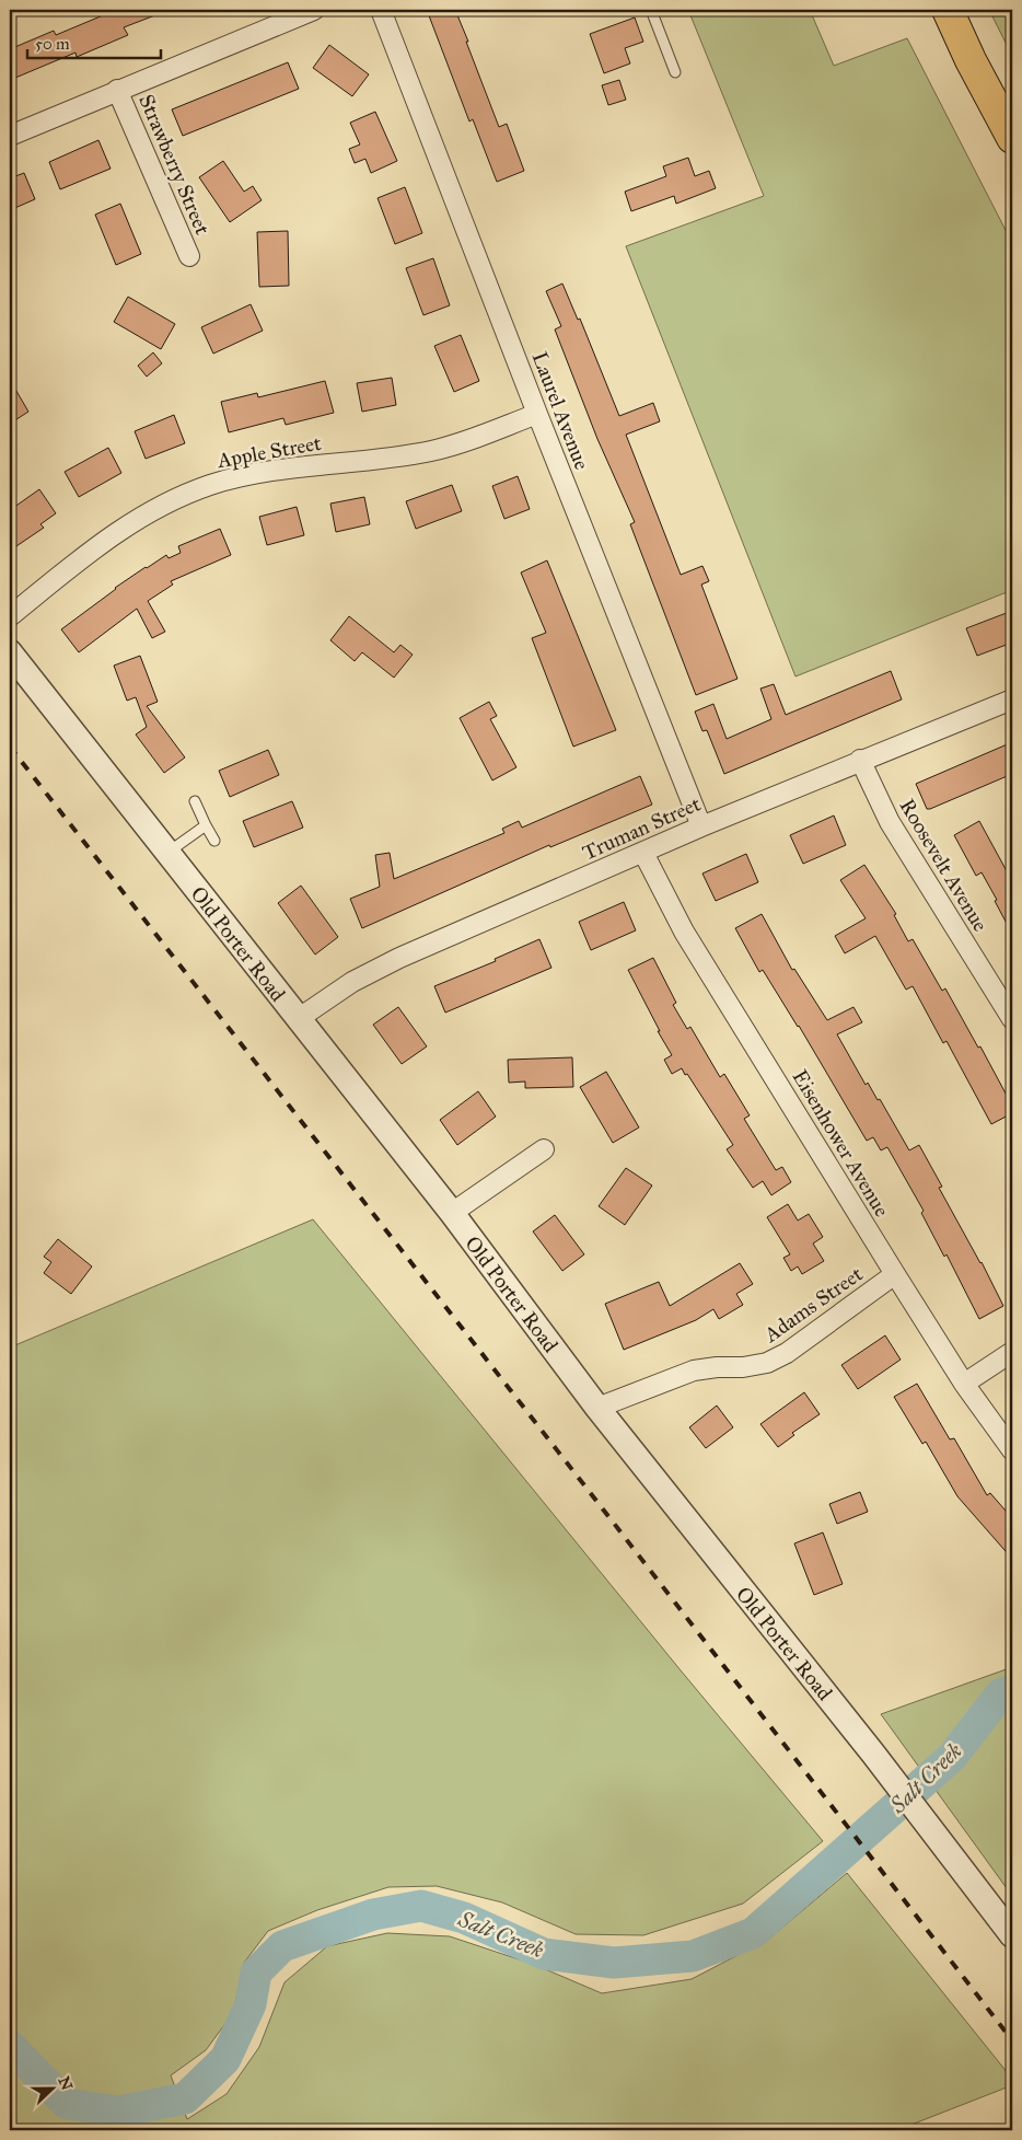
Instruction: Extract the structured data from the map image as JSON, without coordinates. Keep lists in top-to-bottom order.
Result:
{
  "streets": {
    "street": [
      "Strawberry Street",
      "Laurel Avenue",
      "Apple Street",
      "Truman Street",
      "Roosevelt Avenue",
      "Old Porter Road",
      "Eisenhower Avenue",
      "Adams Street"
    ]
  },
  "crossings": [
    ["Laurel Avenue", "Apple Street"],
    ["Laurel Avenue", "Truman Street"],
    ["Truman Street", "Roosevelt Avenue"],
    ["Truman Street", "Old Porter Road"],
    ["Truman Street", "Eisenhower Avenue"],
    ["Old Porter Road", "Adams Street"],
    ["Eisenhower Avenue", "Adams Street"]
  ],
  "water": ["Salt Creek"],
  "scale_bar": "50 m",
  "north": "right"
}
